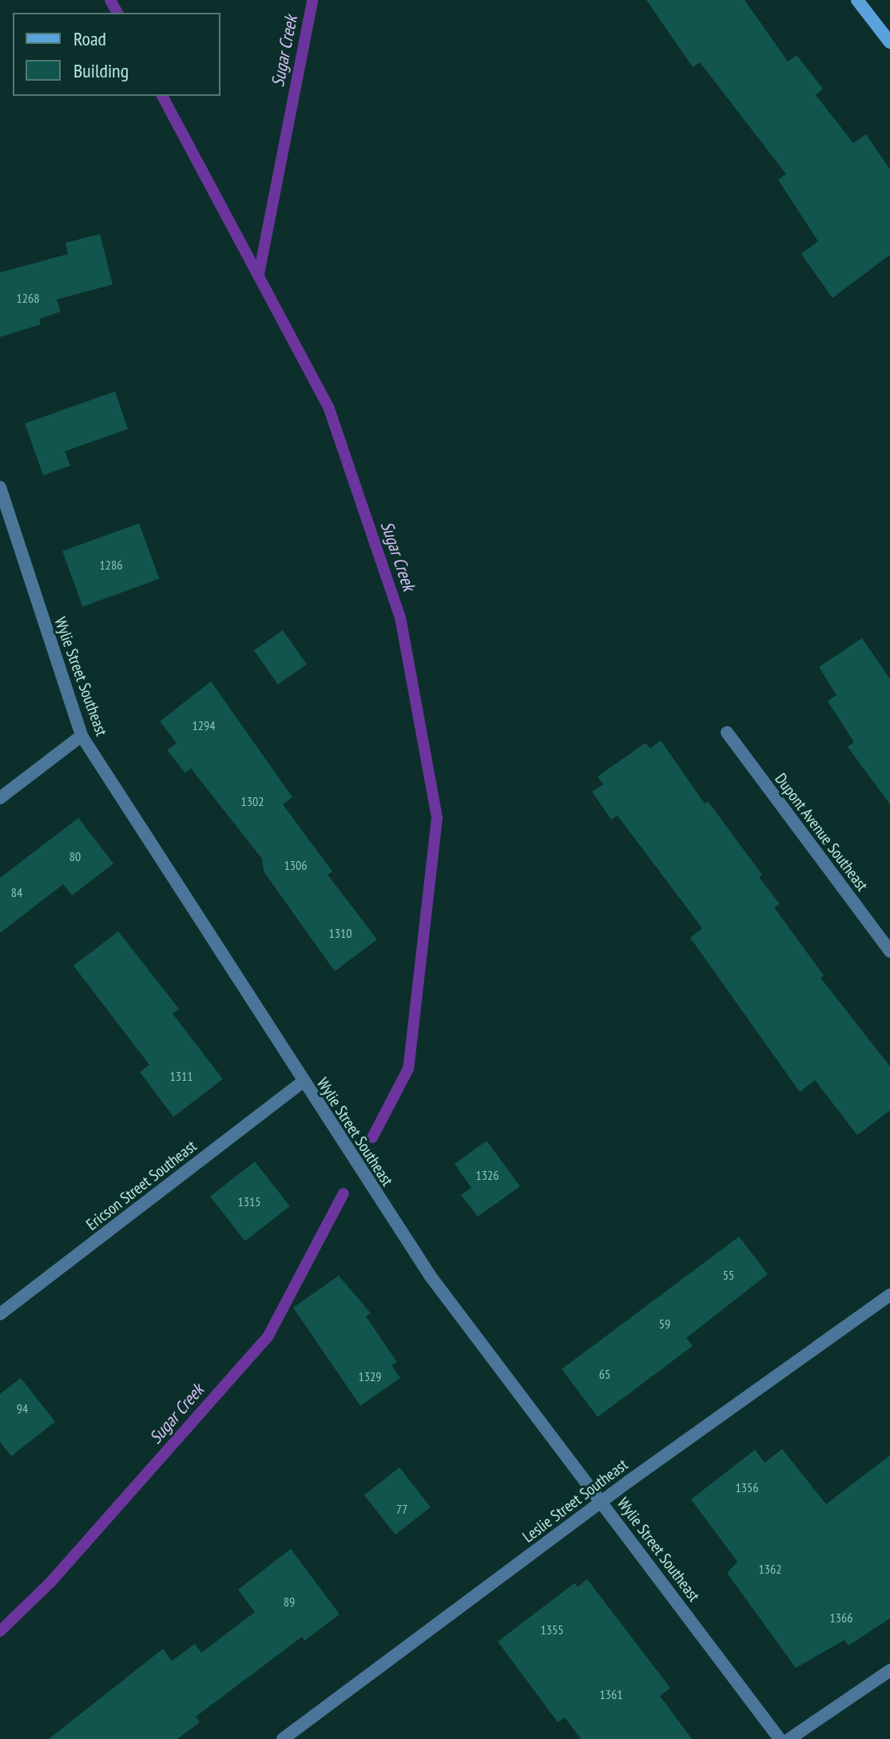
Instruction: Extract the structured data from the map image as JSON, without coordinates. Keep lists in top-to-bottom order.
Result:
{
  "streets": {
    "street": [
      "Wylie Street Southeast",
      "Dupont Avenue Southeast",
      "Ericson Street Southeast",
      "Leslie Street Southeast"
    ]
  },
  "crossings": [
    ["Wylie Street Southeast", "Ericson Street Southeast"],
    ["Wylie Street Southeast", "Leslie Street Southeast"]
  ],
  "water": ["Sugar Creek"],
  "house_numbers": [
    "1268",
    "1286",
    "1294",
    "1302",
    "80",
    "1306",
    "84",
    "1310",
    "1311",
    "1326",
    "1315",
    "55",
    "59",
    "65",
    "1329",
    "94",
    "1356",
    "77",
    "1362",
    "89",
    "1366",
    "1355",
    "1361"
  ],
  "legend": ["Road", "Building"]
}
